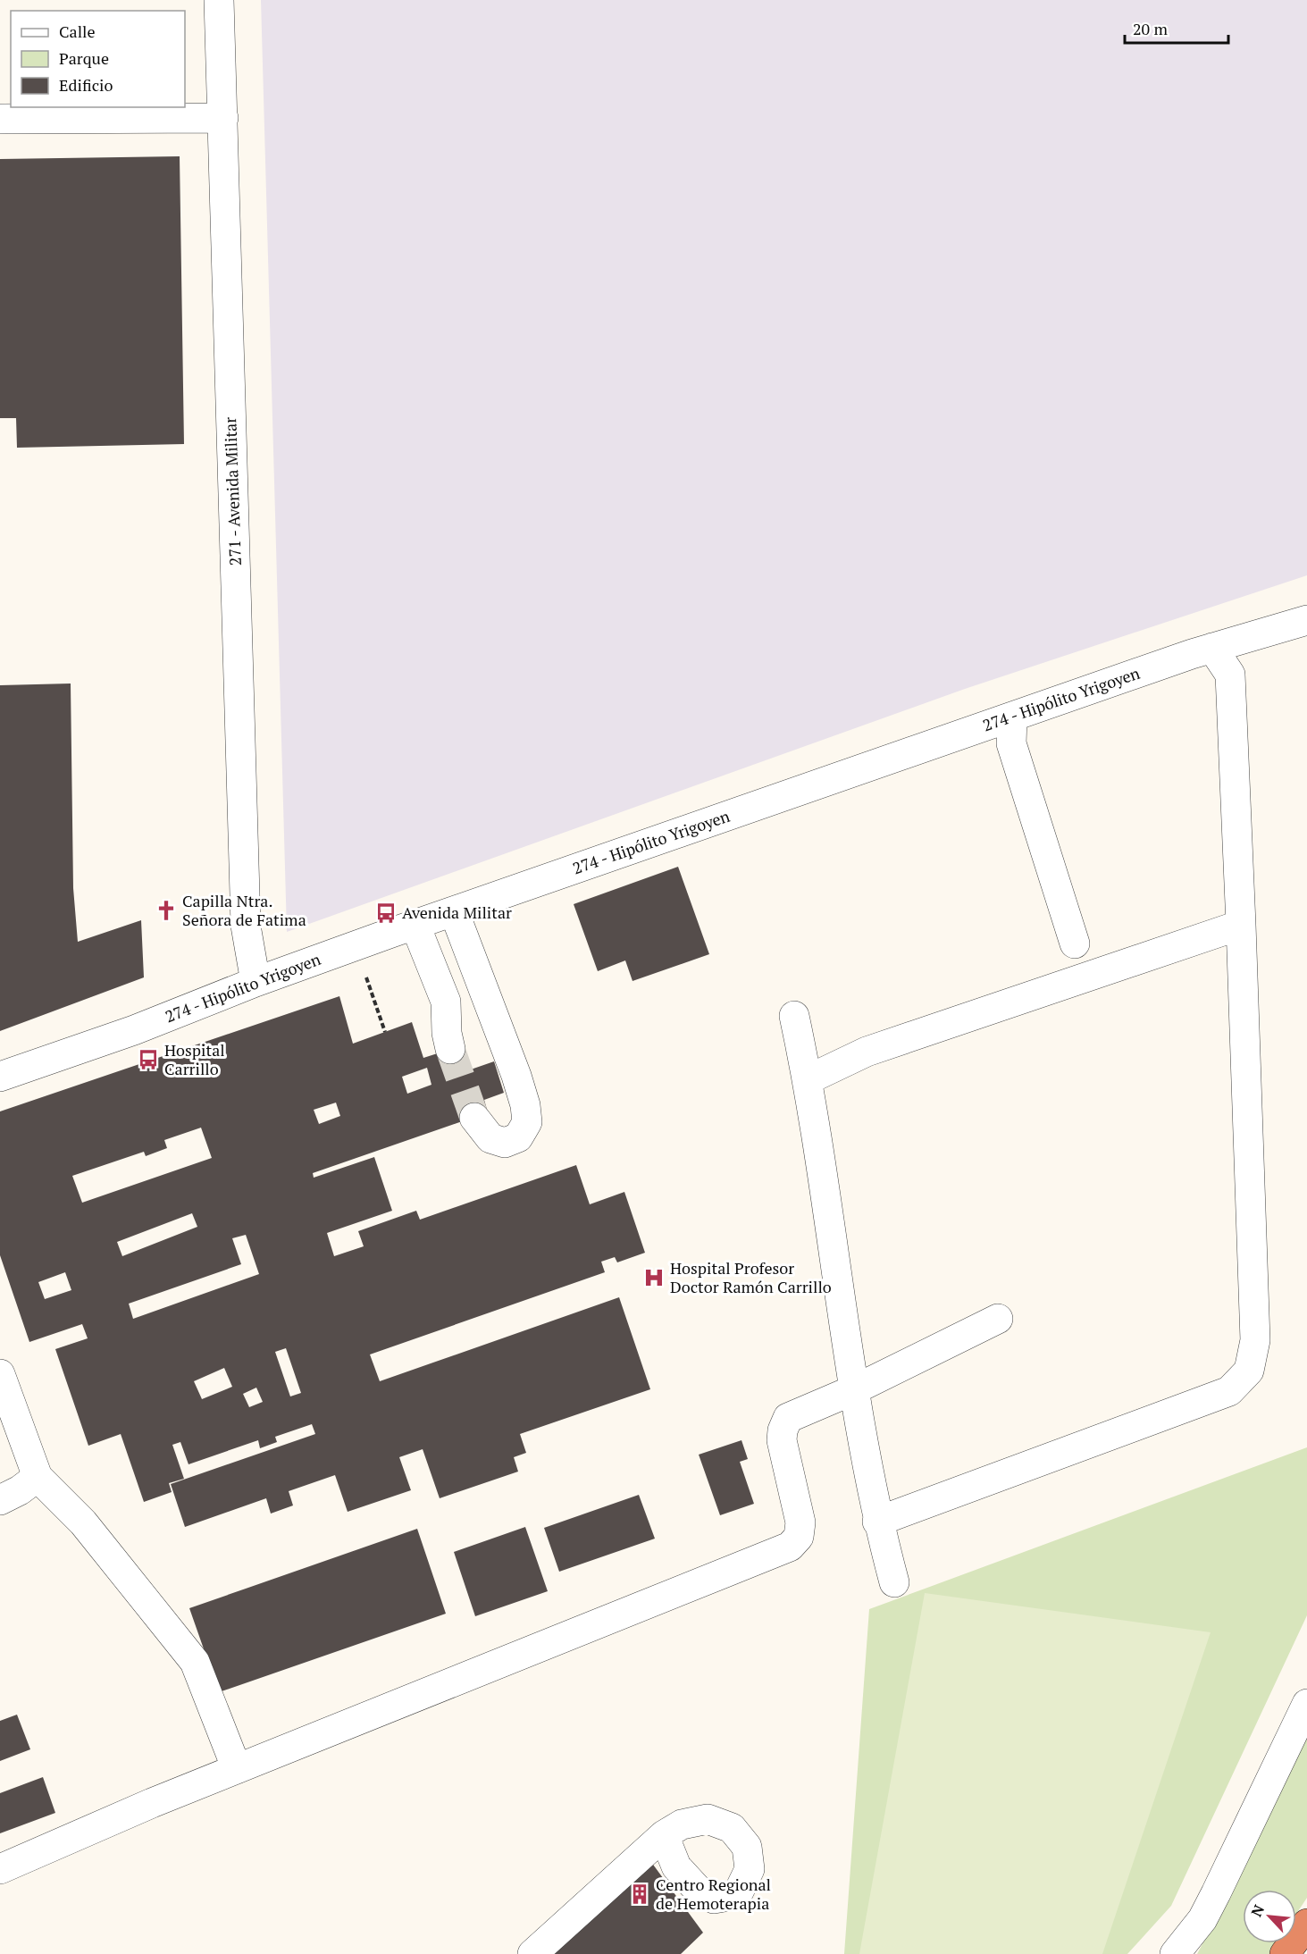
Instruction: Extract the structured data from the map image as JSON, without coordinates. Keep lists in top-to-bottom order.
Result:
{
  "streets": {
    "street": ["271 - Avenida Militar", "274 - Hipólito Yrigoyen"]
  },
  "crossings": [
    ["271 - Avenida Militar", "274 - Hipólito Yrigoyen"]
  ],
  "places": {
    "church": ["Capilla Ntra. Señora de Fatima"],
    "bus stop": ["Avenida Militar", "Hospital Carrillo"],
    "hospital": ["Hospital Profesor Doctor Ramón Carrillo"],
    "building": ["Centro Regional de Hemoterapia"]
  },
  "legend": ["Calle", "Parque", "Edificio"],
  "scale_bar": "20 m",
  "north": "top left"
}
